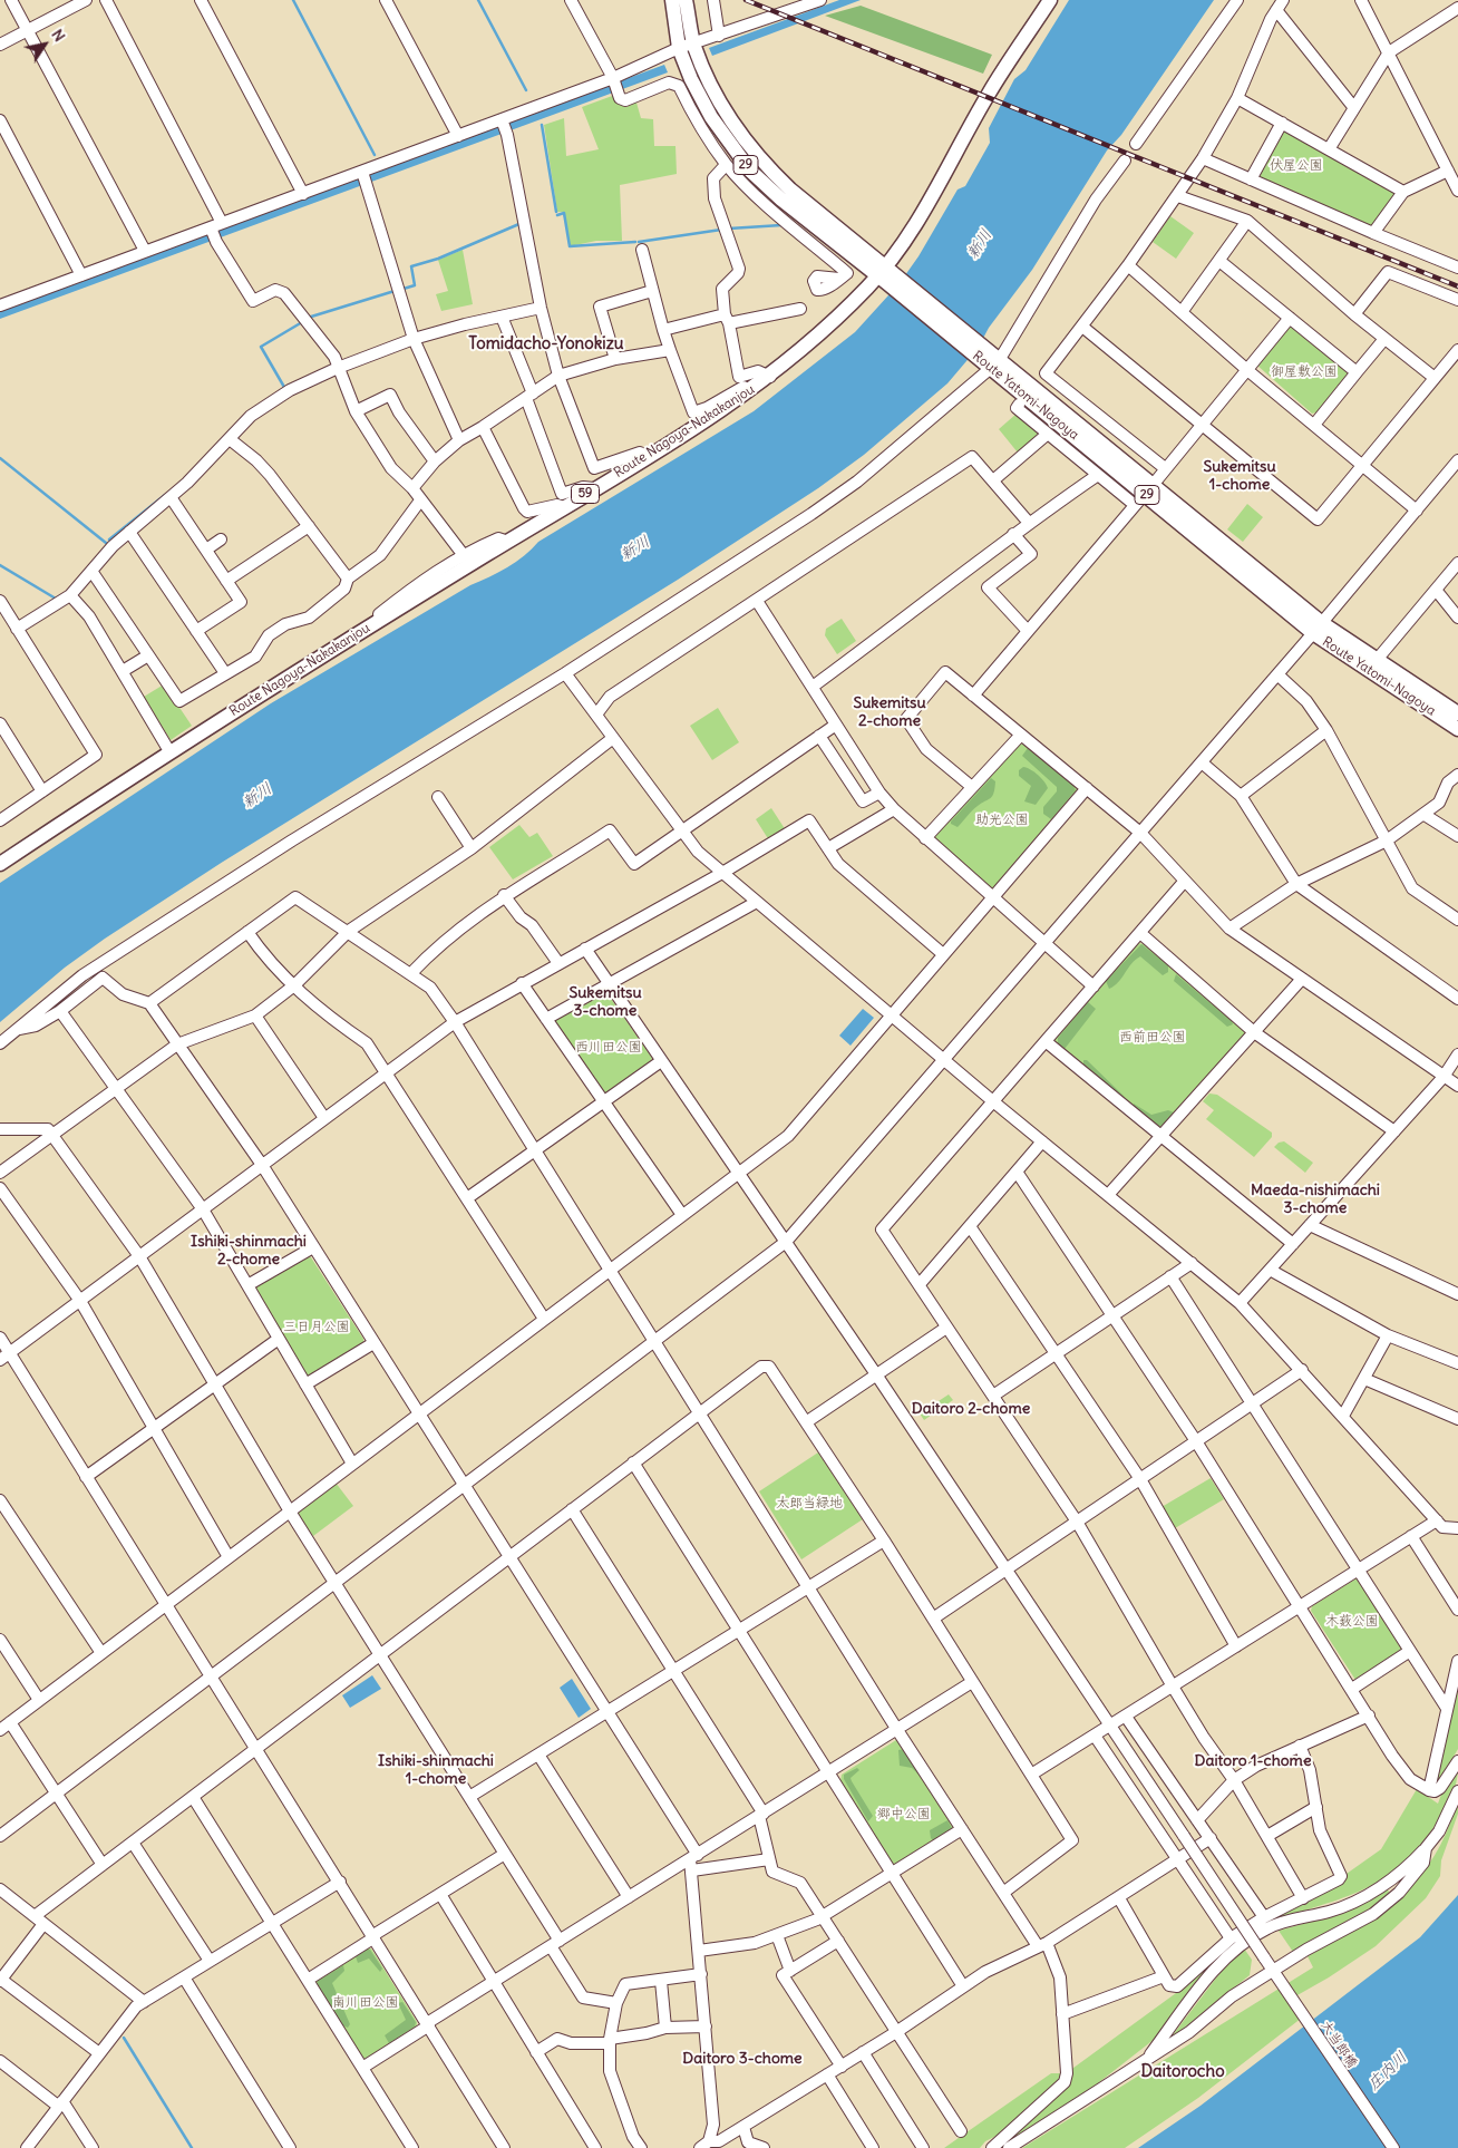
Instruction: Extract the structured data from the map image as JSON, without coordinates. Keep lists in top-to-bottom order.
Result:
{
  "streets": {
    "main road": [
      "29",
      "Route Yatomi-Nagoya",
      "Route Nagoya-Nakakanjou",
      "59"
    ],
    "street": ["大当郎橋"]
  },
  "crossings": [
    ["Route Yatomi-Nagoya", "Route Nagoya-Nakakanjou"]
  ],
  "districts": [
    "Tomidacho-Yonokizu",
    "Sukemitsu 1-chome",
    "Sukemitsu 2-chome",
    "Sukemitsu 3-chome",
    "Maeda-nishimachi 3-chome",
    "Ishiki-shinmachi 2-chome",
    "Daitoro 2-chome",
    "Ishiki-shinmachi 1-chome",
    "Daitoro 1-chome",
    "Daitoro 3-chome",
    "Daitorocho"
  ],
  "water": ["新川", "庄内川"],
  "parks": [
    "伏屋公園",
    "御屋敷公園",
    "助光公園",
    "西前田公園",
    "西川田公園",
    "三日月公園",
    "太郎当緑地",
    "木薮公園",
    "郷中公園",
    "南川田公園"
  ],
  "north": "top right"
}
